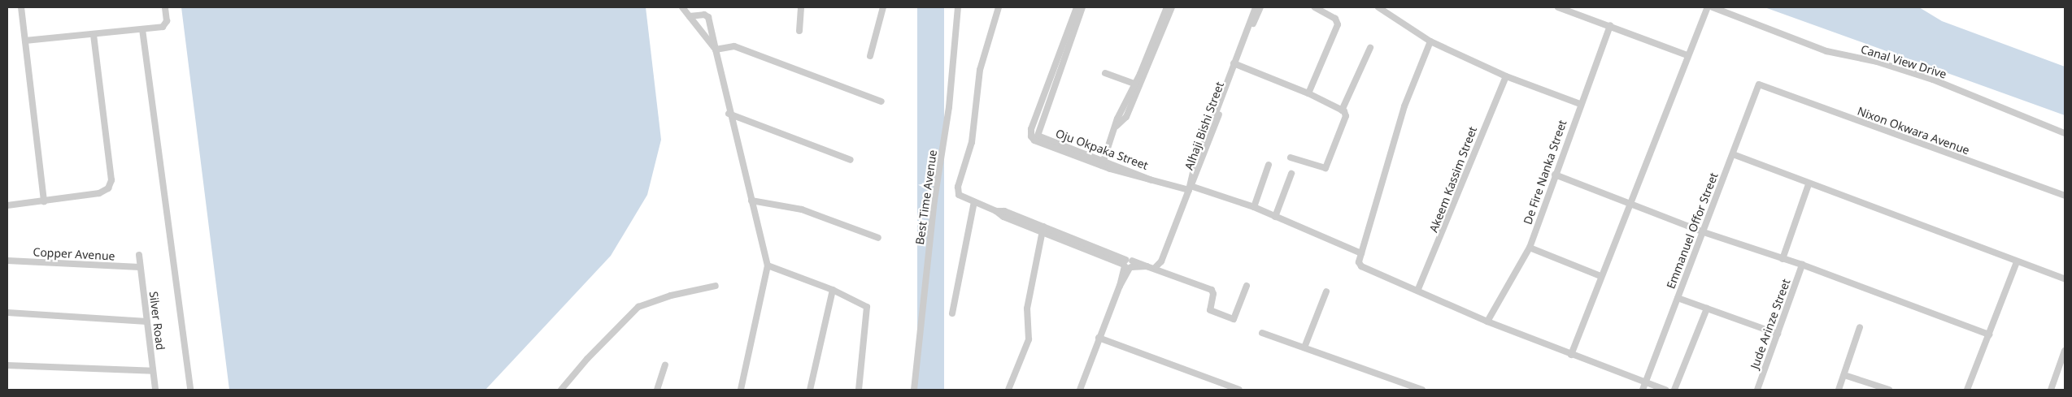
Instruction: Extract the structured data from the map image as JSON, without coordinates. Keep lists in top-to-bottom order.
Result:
{
  "streets": {
    "street": [
      "Canal View Drive",
      "Alhaji Bishi Street",
      "Nixon Okwara Avenue",
      "Oju Okpaka Street",
      "De Fire Nanka Street",
      "Akeem Kassim Street",
      "Best Time Avenue",
      "Emmanuel Offor Street",
      "Copper Avenue",
      "Silver Road",
      "Jude Arinze Street"
    ]
  },
  "crossings": [
    ["Alhaji Bishi Street", "Oju Okpaka Street"],
    ["Nixon Okwara Avenue", "Emmanuel Offor Street"],
    ["Copper Avenue", "Silver Road"]
  ]
}
